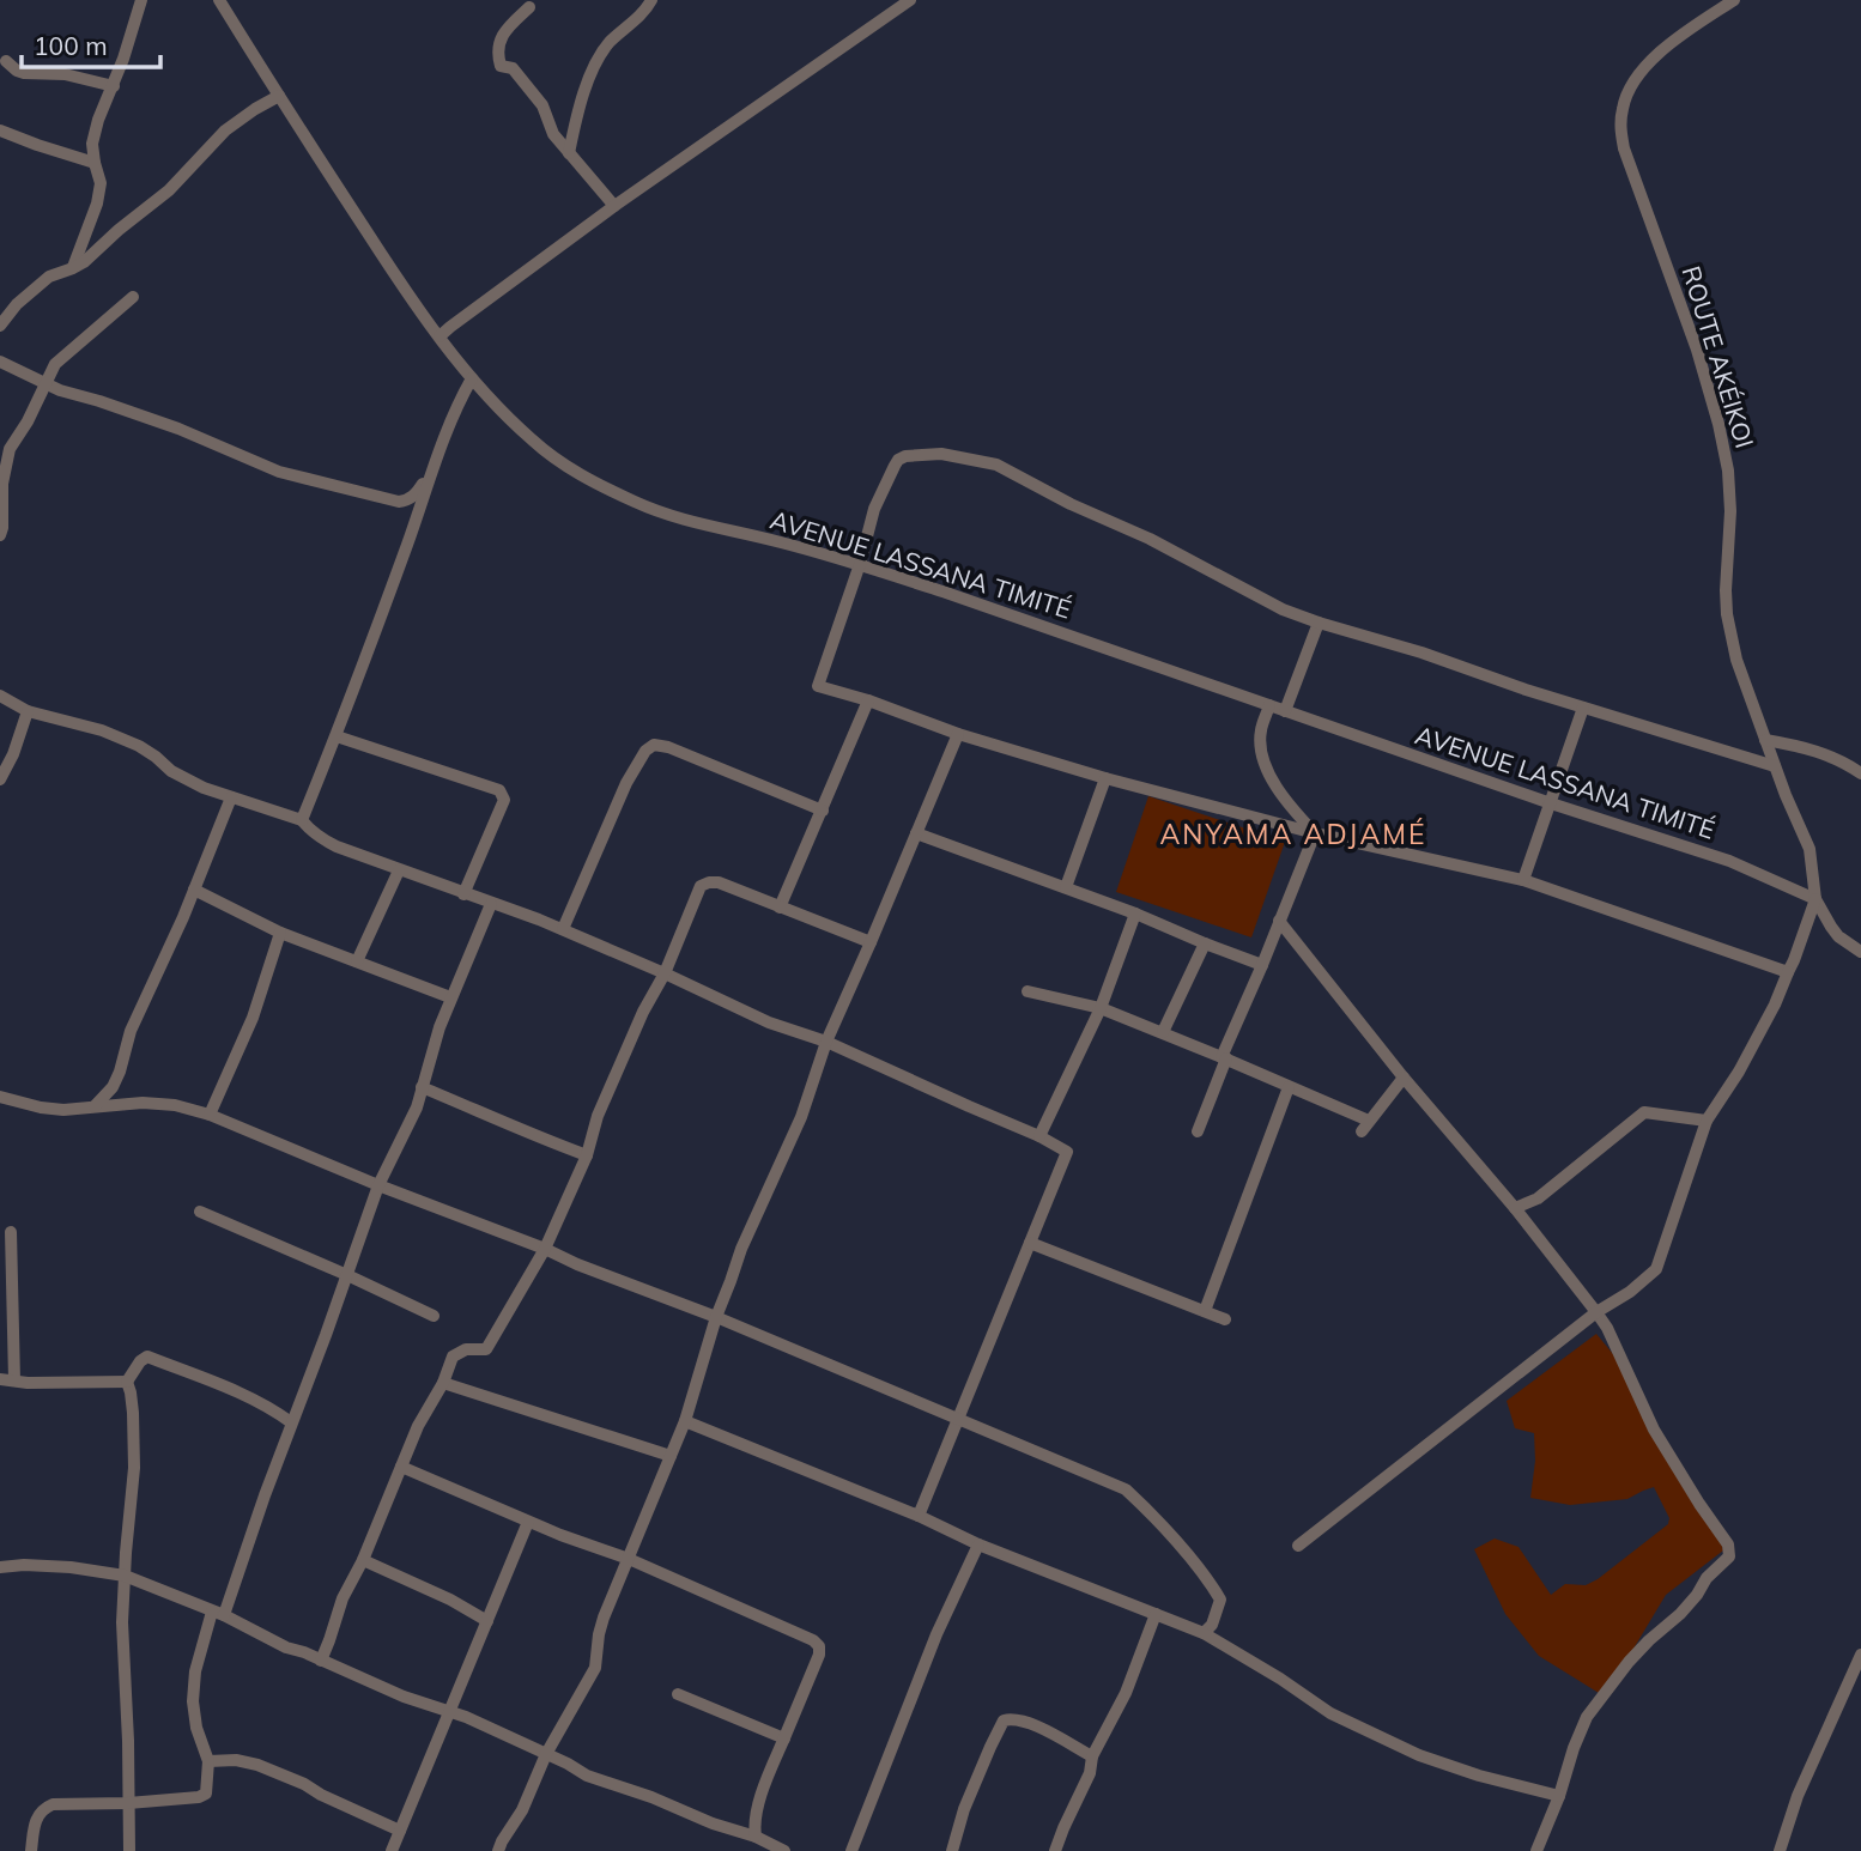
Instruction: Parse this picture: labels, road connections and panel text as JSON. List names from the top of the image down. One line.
{"streets":{"street":["ROUTE AKÉIKOI","AVENUE LASSANA TIMITÉ"]},"crossings":[["ROUTE AKÉIKOI","AVENUE LASSANA TIMITÉ"]],"districts":["ANYAMA ADJAMÉ"],"scale_bar":"100 m"}
